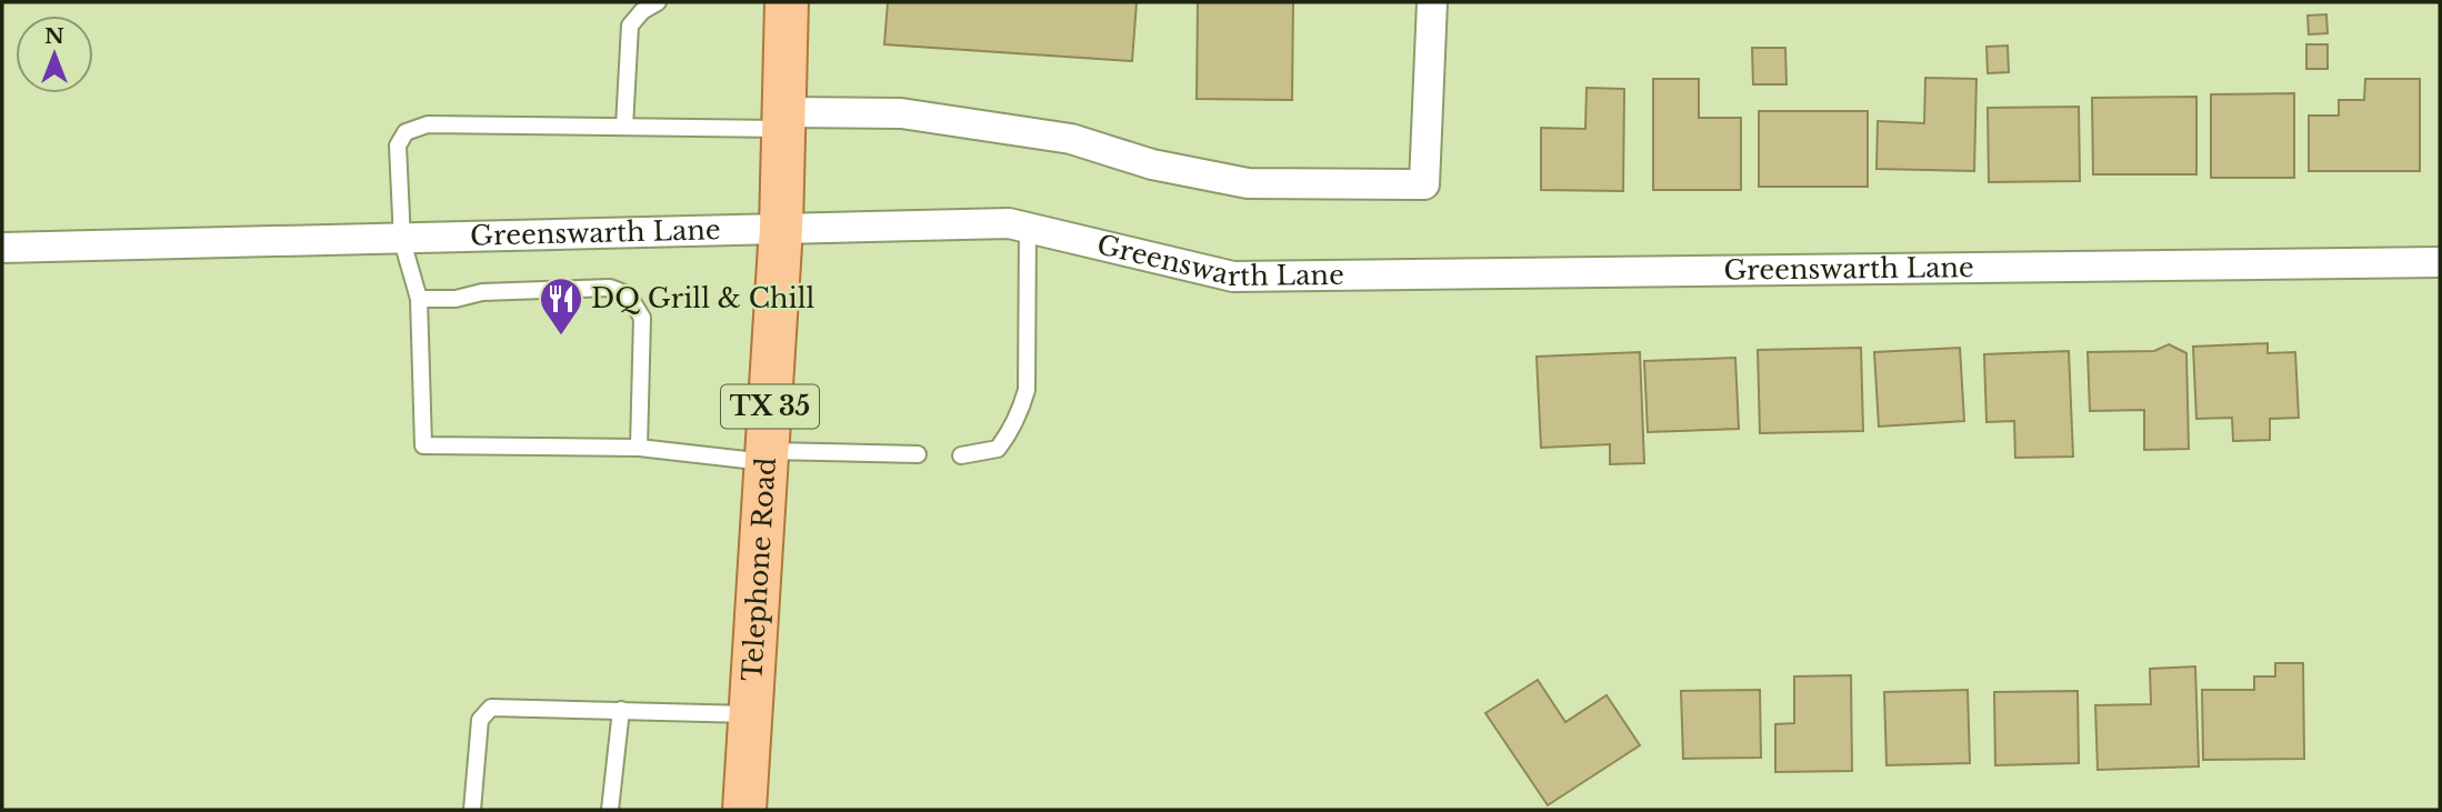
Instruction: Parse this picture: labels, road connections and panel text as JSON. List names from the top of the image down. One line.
{"streets":{"main road":["TX 35","Telephone Road"],"street":["Greenswarth Lane"]},"crossings":[["Greenswarth Lane","Telephone Road"]],"places":{"restaurant":["DQ Grill & Chill"]},"north":"top"}
